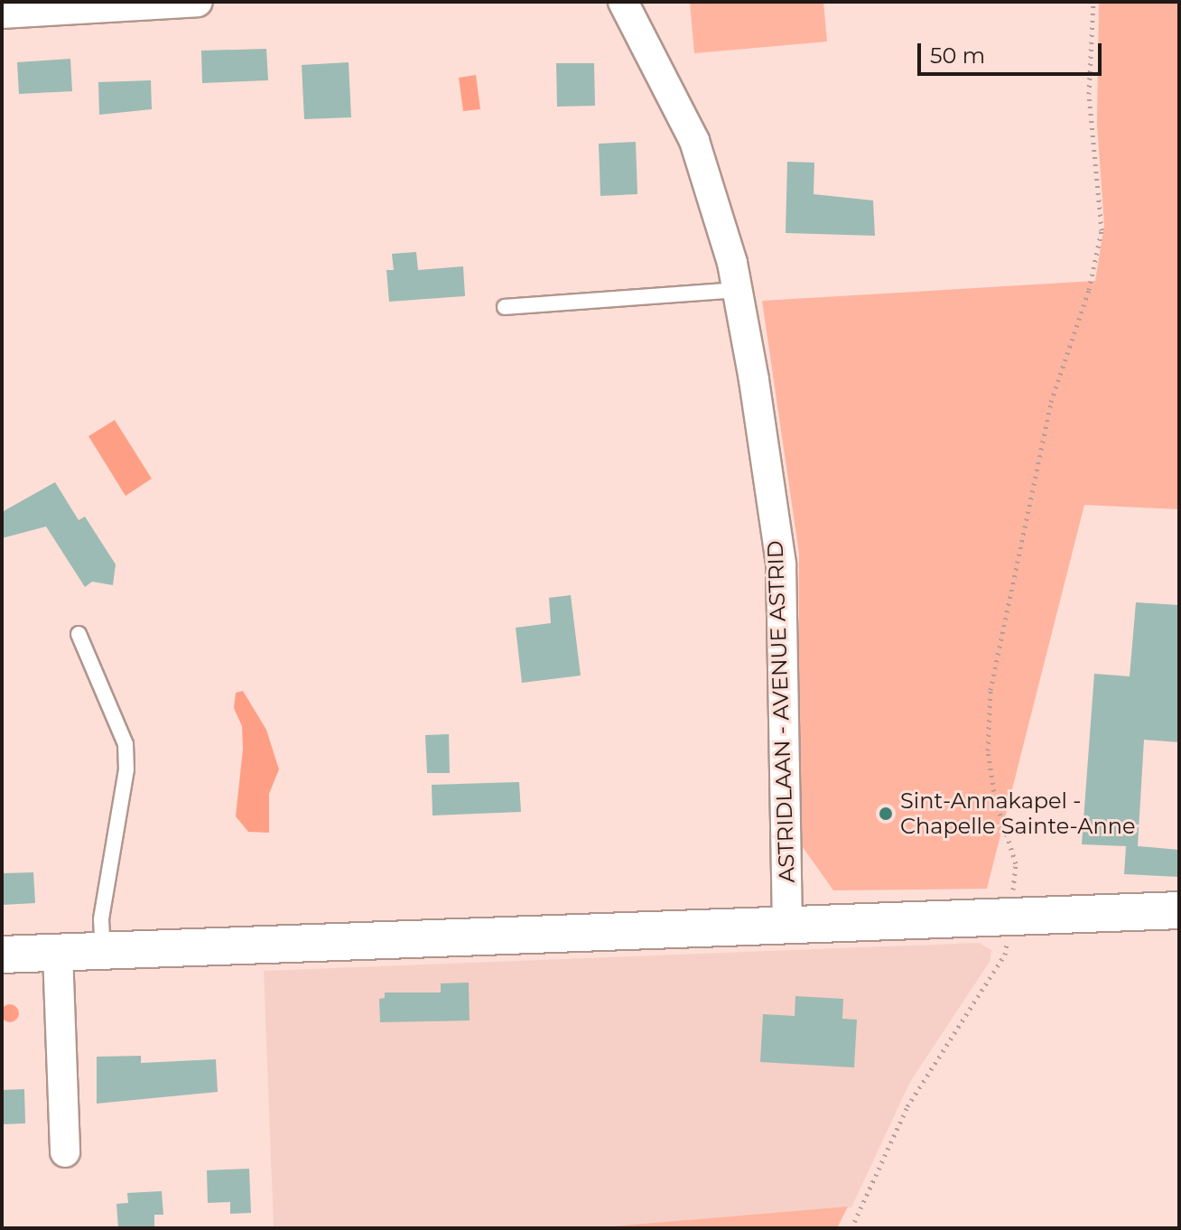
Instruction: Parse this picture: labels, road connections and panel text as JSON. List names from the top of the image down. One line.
{"streets":{"street":["ASTRIDLAAN - AVENUE ASTRID"]},"places":["Sint-Annakapel - Chapelle Sainte-Anne"],"scale_bar":"50 m"}
